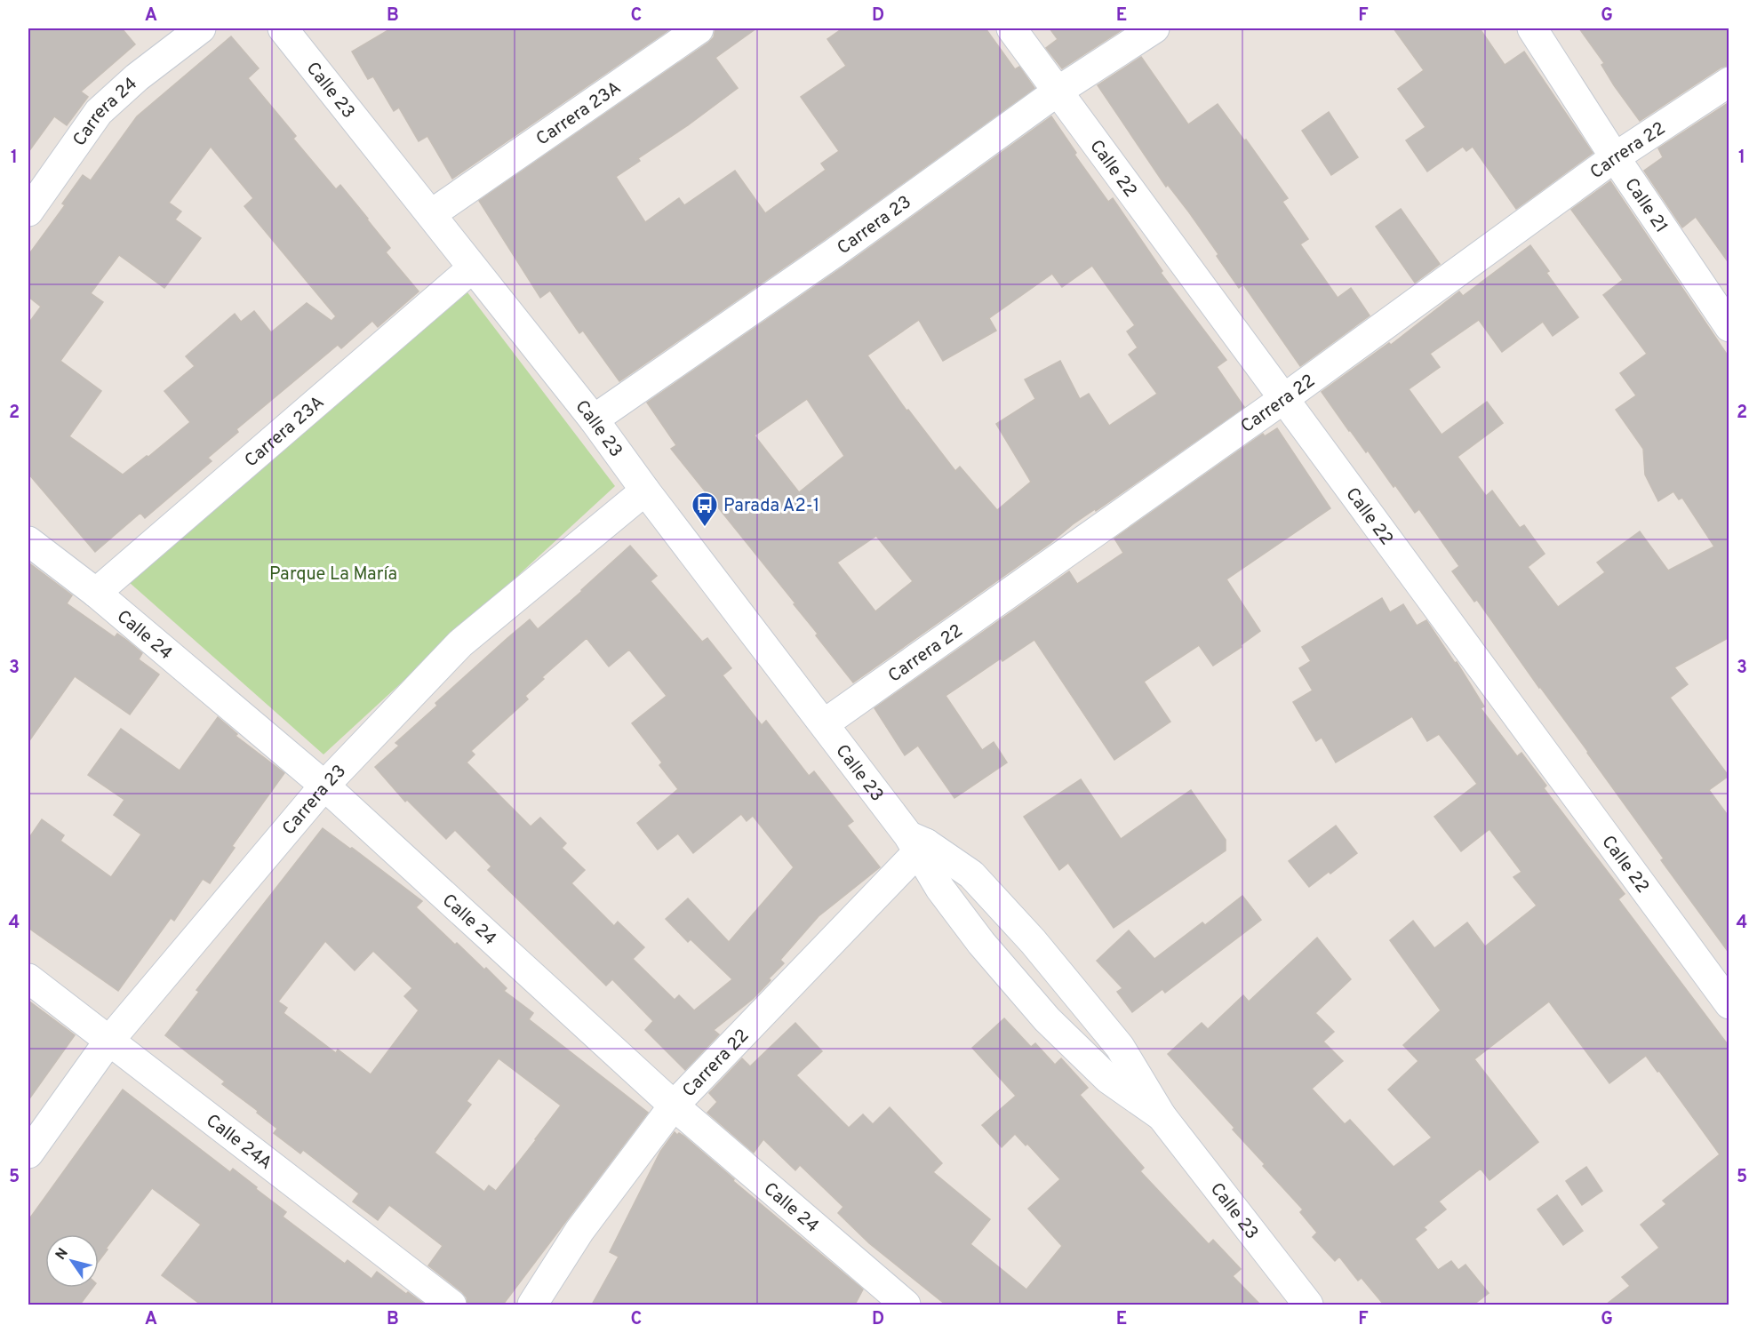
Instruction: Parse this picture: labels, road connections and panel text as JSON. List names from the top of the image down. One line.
{"streets":{"street":["Calle 23","Carrera 24","Carrera 23A","Carrera 22","Calle 22","Calle 21","Carrera 23","Calle 24","Calle 24A"]},"crossings":[["Calle 23","Carrera 23A"],["Calle 23","Carrera 22"],["Calle 23","Carrera 23"],["Carrera 23A","Calle 24"],["Carrera 22","Calle 22"],["Carrera 22","Calle 21"],["Carrera 22","Calle 24"],["Calle 22","Carrera 23"],["Carrera 23","Calle 24"],["Carrera 23","Calle 24A"]],"parks":["Parque La María"],"places":{"bus stop":["Parada A2-1"]},"north":"top left","grid":{"columns":["A","B","C","D","E","F","G"],"rows":["1","2","3","4","5"]}}
